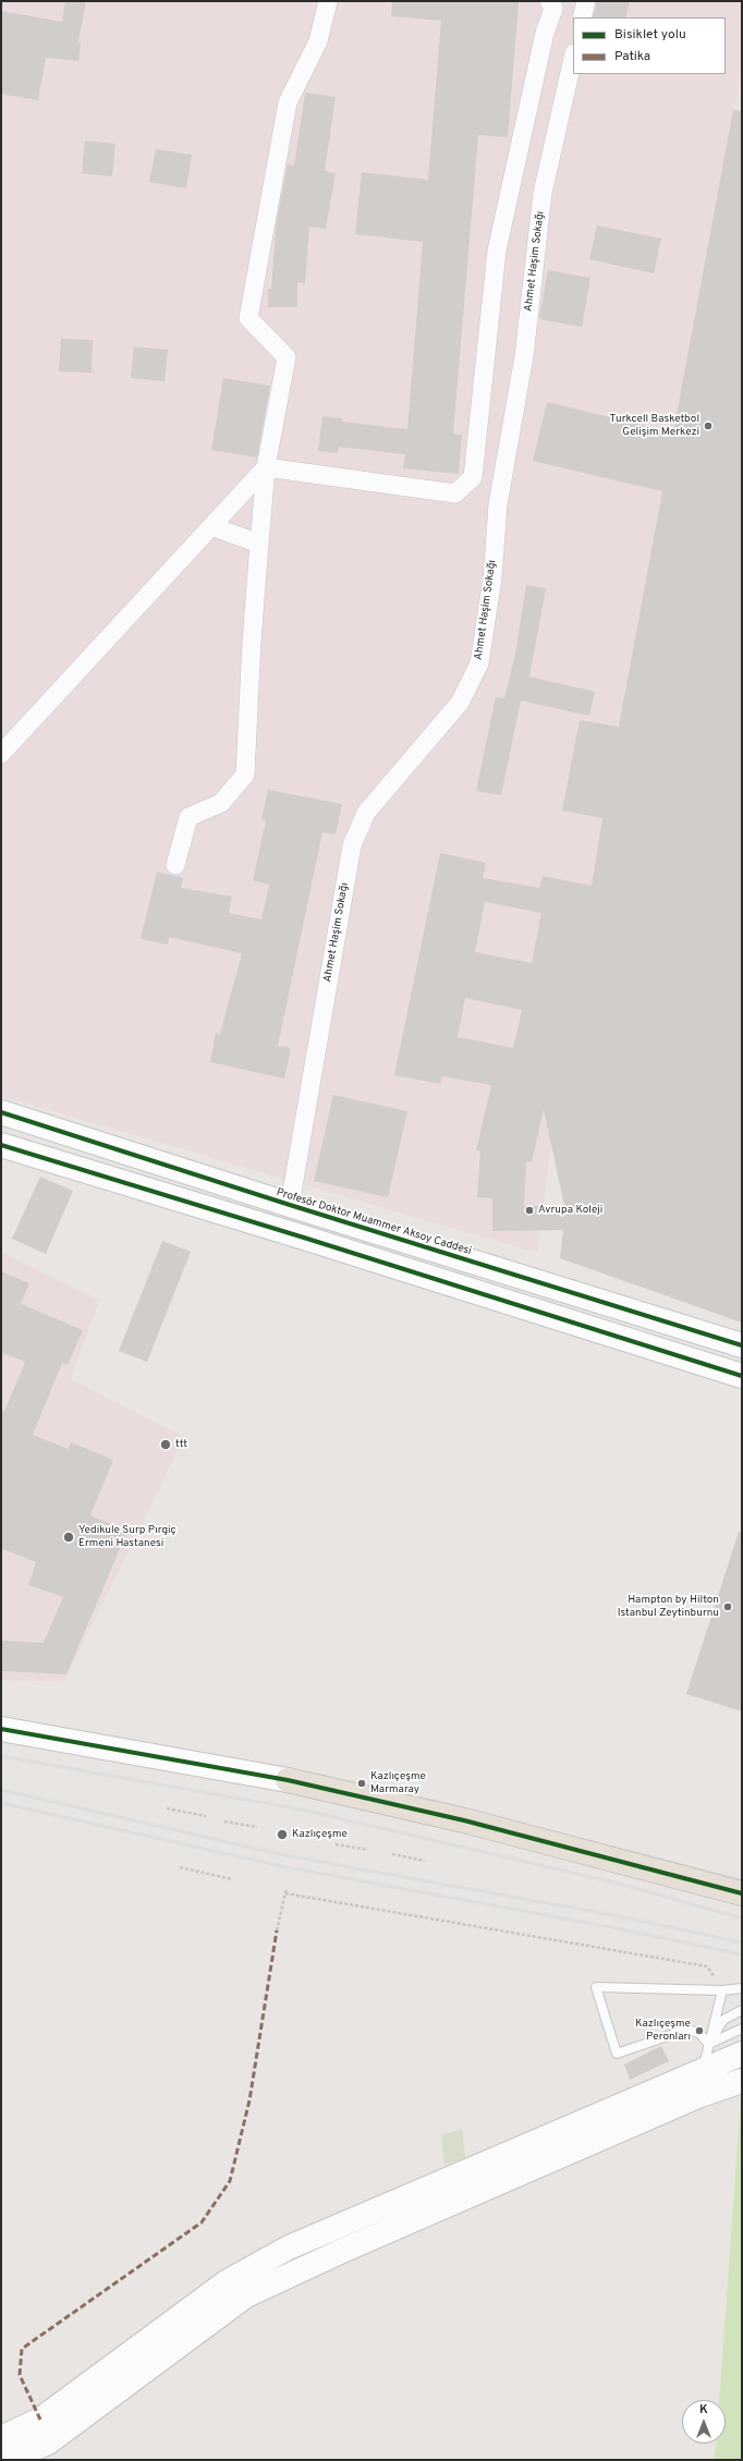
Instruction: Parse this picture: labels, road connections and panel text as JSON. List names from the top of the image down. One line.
{"streets":{"main road":["Profesör Doktor Muammer Aksoy Caddesi"],"street":["Ahmet Haşim Sokağı"]},"crossings":[["Ahmet Haşim Sokağı","Profesör Doktor Muammer Aksoy Caddesi"]],"places":["Turkcell Basketbol Gelişim Merkezi","Avrupa Koleji","ttt","Yedikule Surp Pırgiç Ermeni Hastanesi","Hampton by Hilton Istanbul Zeytinburnu","Kazlıçeşme Marmaray","Kazlıçeşme","Kazlıçeşme Peronları"],"legend":["Bisiklet yolu","Patika"],"north":"top"}
